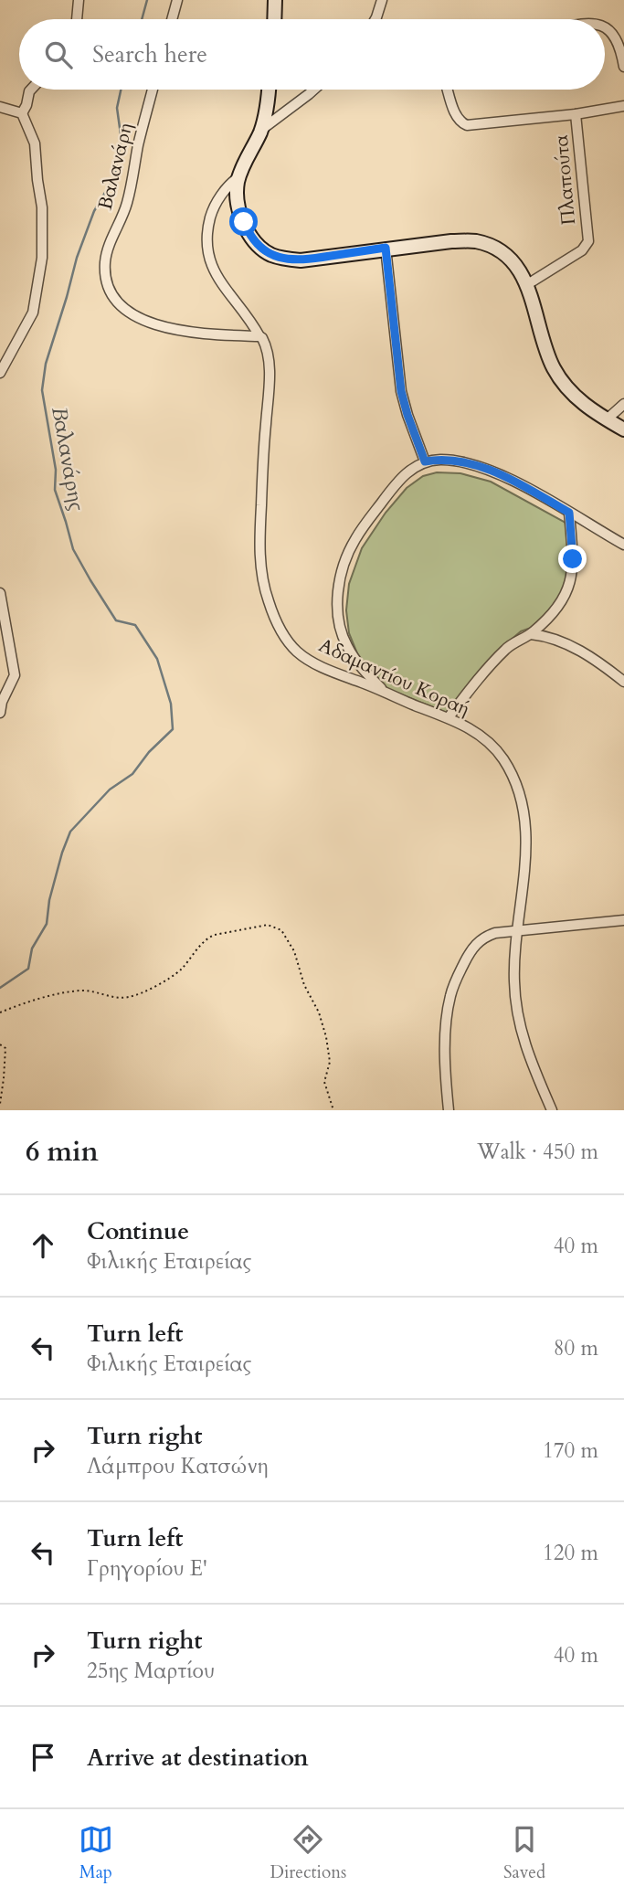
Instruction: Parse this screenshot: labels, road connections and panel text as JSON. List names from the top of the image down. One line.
{"streets":{"street":["Βαλανάρη","Πλαπούτα","Αδαμαντίου Κοραή"]},"crossings":[["Βαλανάρη","Αδαμαντίου Κοραή"]],"water":["Βαλανάρης"],"page":{"search":"Search here","heading":["6 min","Walk · 450 m"],"list":[["Continue","Φιλικής Εταιρείας","40 m"],["Turn left","Φιλικής Εταιρείας","80 m"],["Turn right","Λάμπρου Κατσώνη","170 m"],["Turn left","Γρηγορίου Ε'","120 m"],["Turn right","25ης Μαρτίου","40 m"],"Arrive at destination"],"nav":["Map","Directions","Saved"]}}
